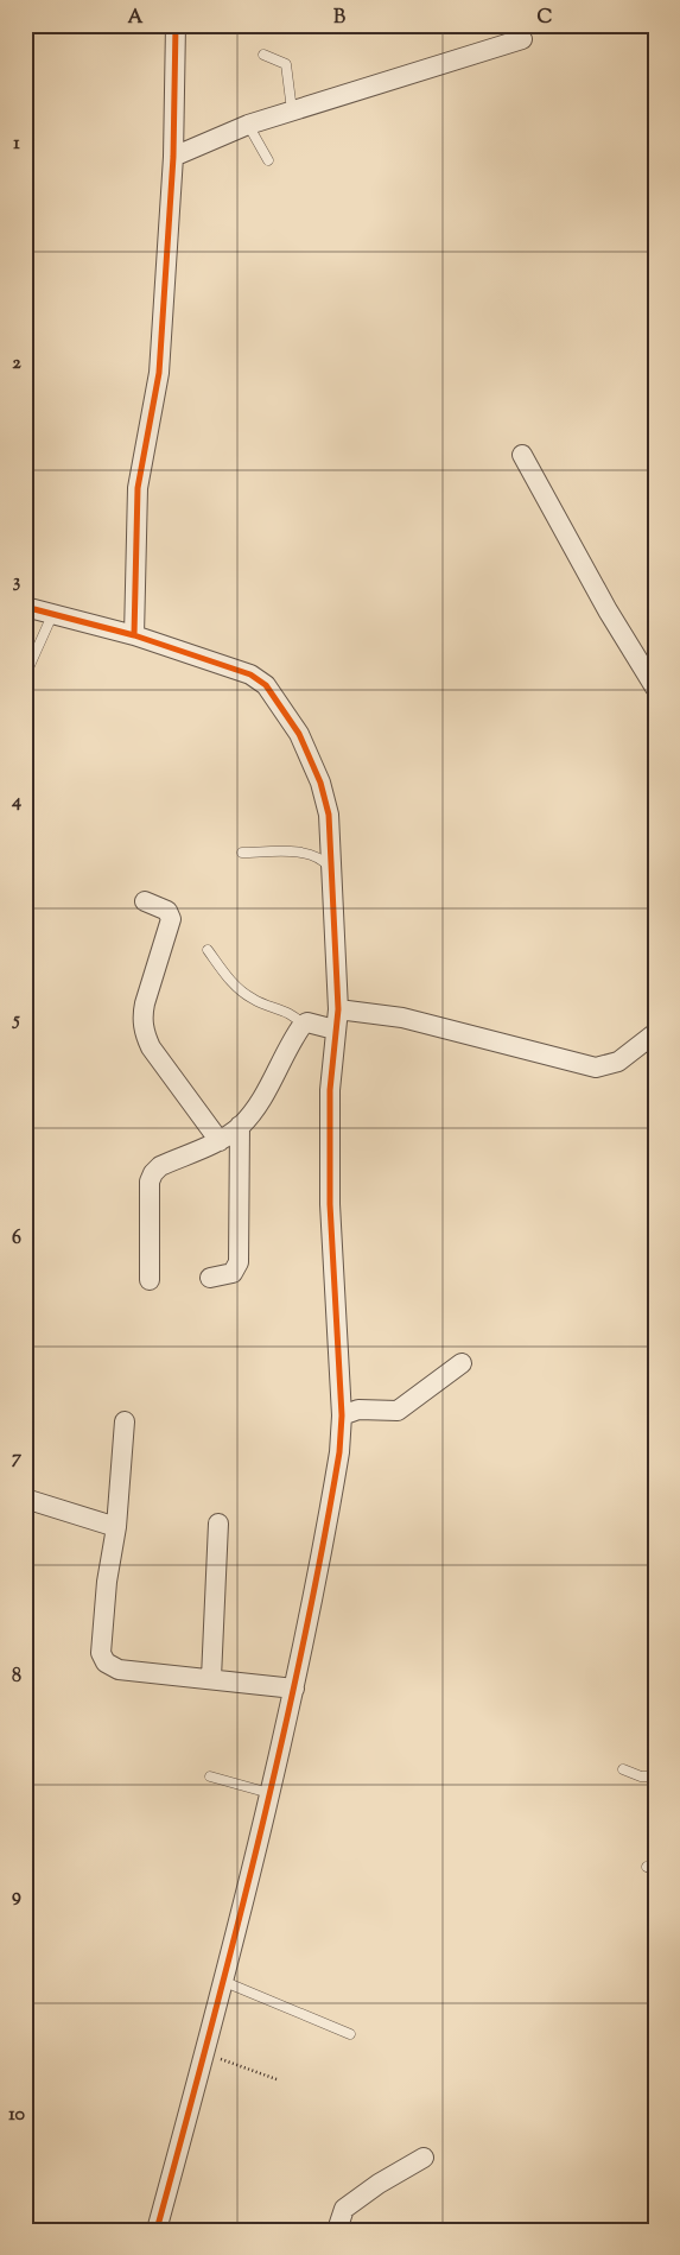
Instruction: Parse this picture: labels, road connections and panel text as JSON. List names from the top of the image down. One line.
{"grid":{"columns":["A","B","C"],"rows":["1","2","3","4","5","6","7","8","9","10"]}}
